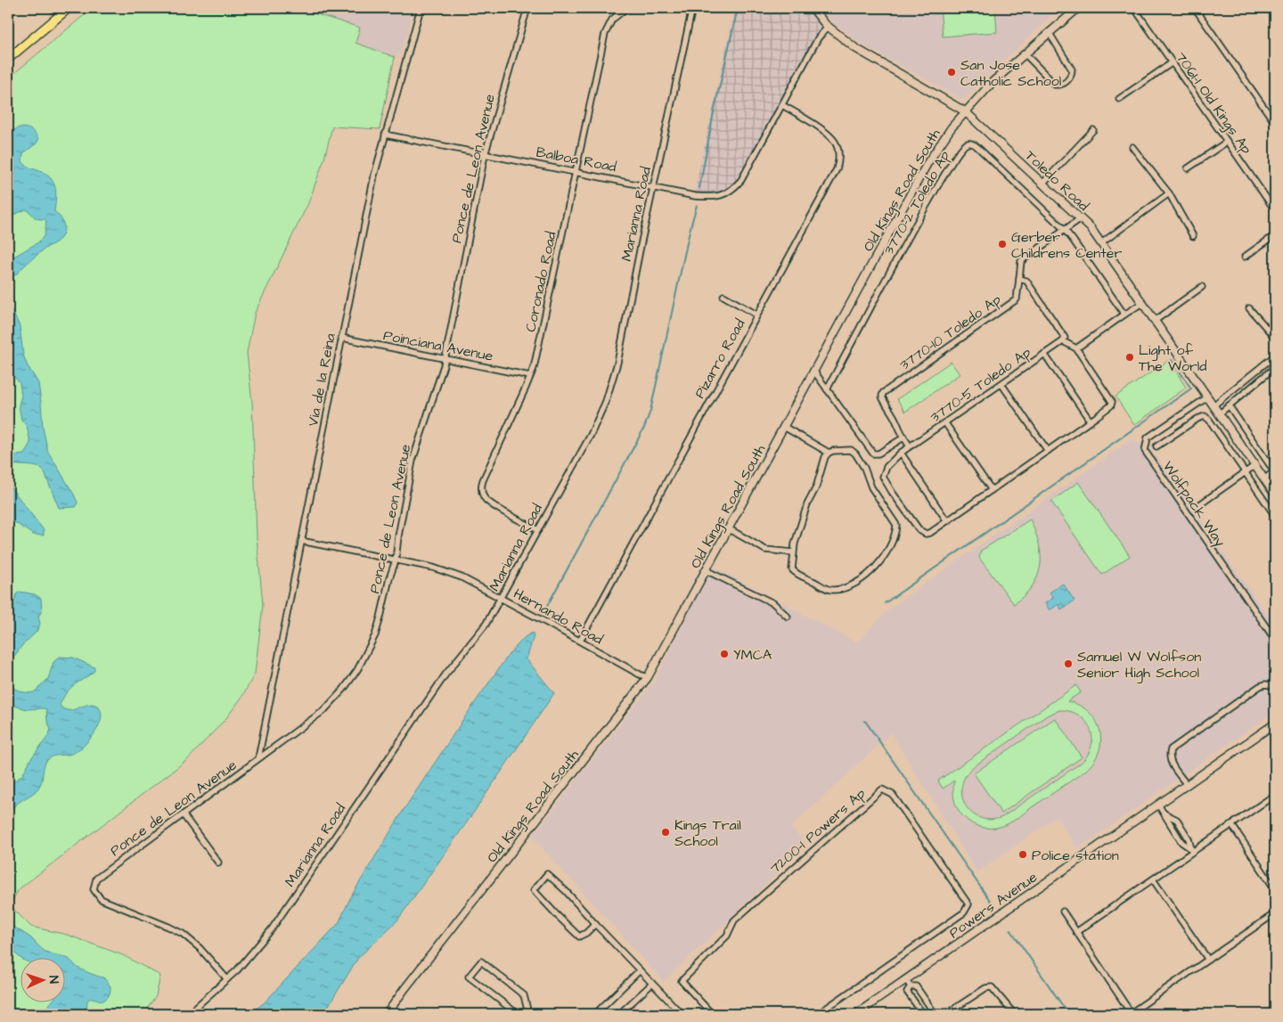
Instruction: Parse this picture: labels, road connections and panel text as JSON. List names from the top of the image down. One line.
{"streets":{"street":["7061-1 Old Kings Ap","Balboa Road","Ponce de Leon Avenue","Toledo Road","Old Kings Road South","3770-2 Toledo Ap","Marianna Road","Coronado Road","3770-10 Toledo Ap","Poinciana Avenue","Pizarro Road","Via de la Reina","3770-5 Toledo Ap","Wolfpack Way","Hernando Road","7200-1 Powers Ap","Powers Avenue"]},"crossings":[["Balboa Road","Ponce de Leon Avenue"],["Balboa Road","Toledo Road"],["Balboa Road","Marianna Road"],["Balboa Road","Coronado Road"],["Balboa Road","Pizarro Road"],["Balboa Road","Via de la Reina"],["Ponce de Leon Avenue","Marianna Road"],["Ponce de Leon Avenue","Poinciana Avenue"],["Ponce de Leon Avenue","Via de la Reina"],["Ponce de Leon Avenue","Hernando Road"],["Toledo Road","Old Kings Road South"],["Toledo Road","Wolfpack Way"],["Old Kings Road South","Hernando Road"],["Marianna Road","Coronado Road"],["Marianna Road","Hernando Road"],["Coronado Road","Poinciana Avenue"],["3770-10 Toledo Ap","3770-5 Toledo Ap"],["Poinciana Avenue","Via de la Reina"],["Pizarro Road","Hernando Road"],["Via de la Reina","Hernando Road"]],"places":["San Jose Catholic School","Gerber Childrens Center","Light of The World","YMCA","Samuel W Wolfson Senior High School","Kings Trail School","Police station"],"north":"right"}
